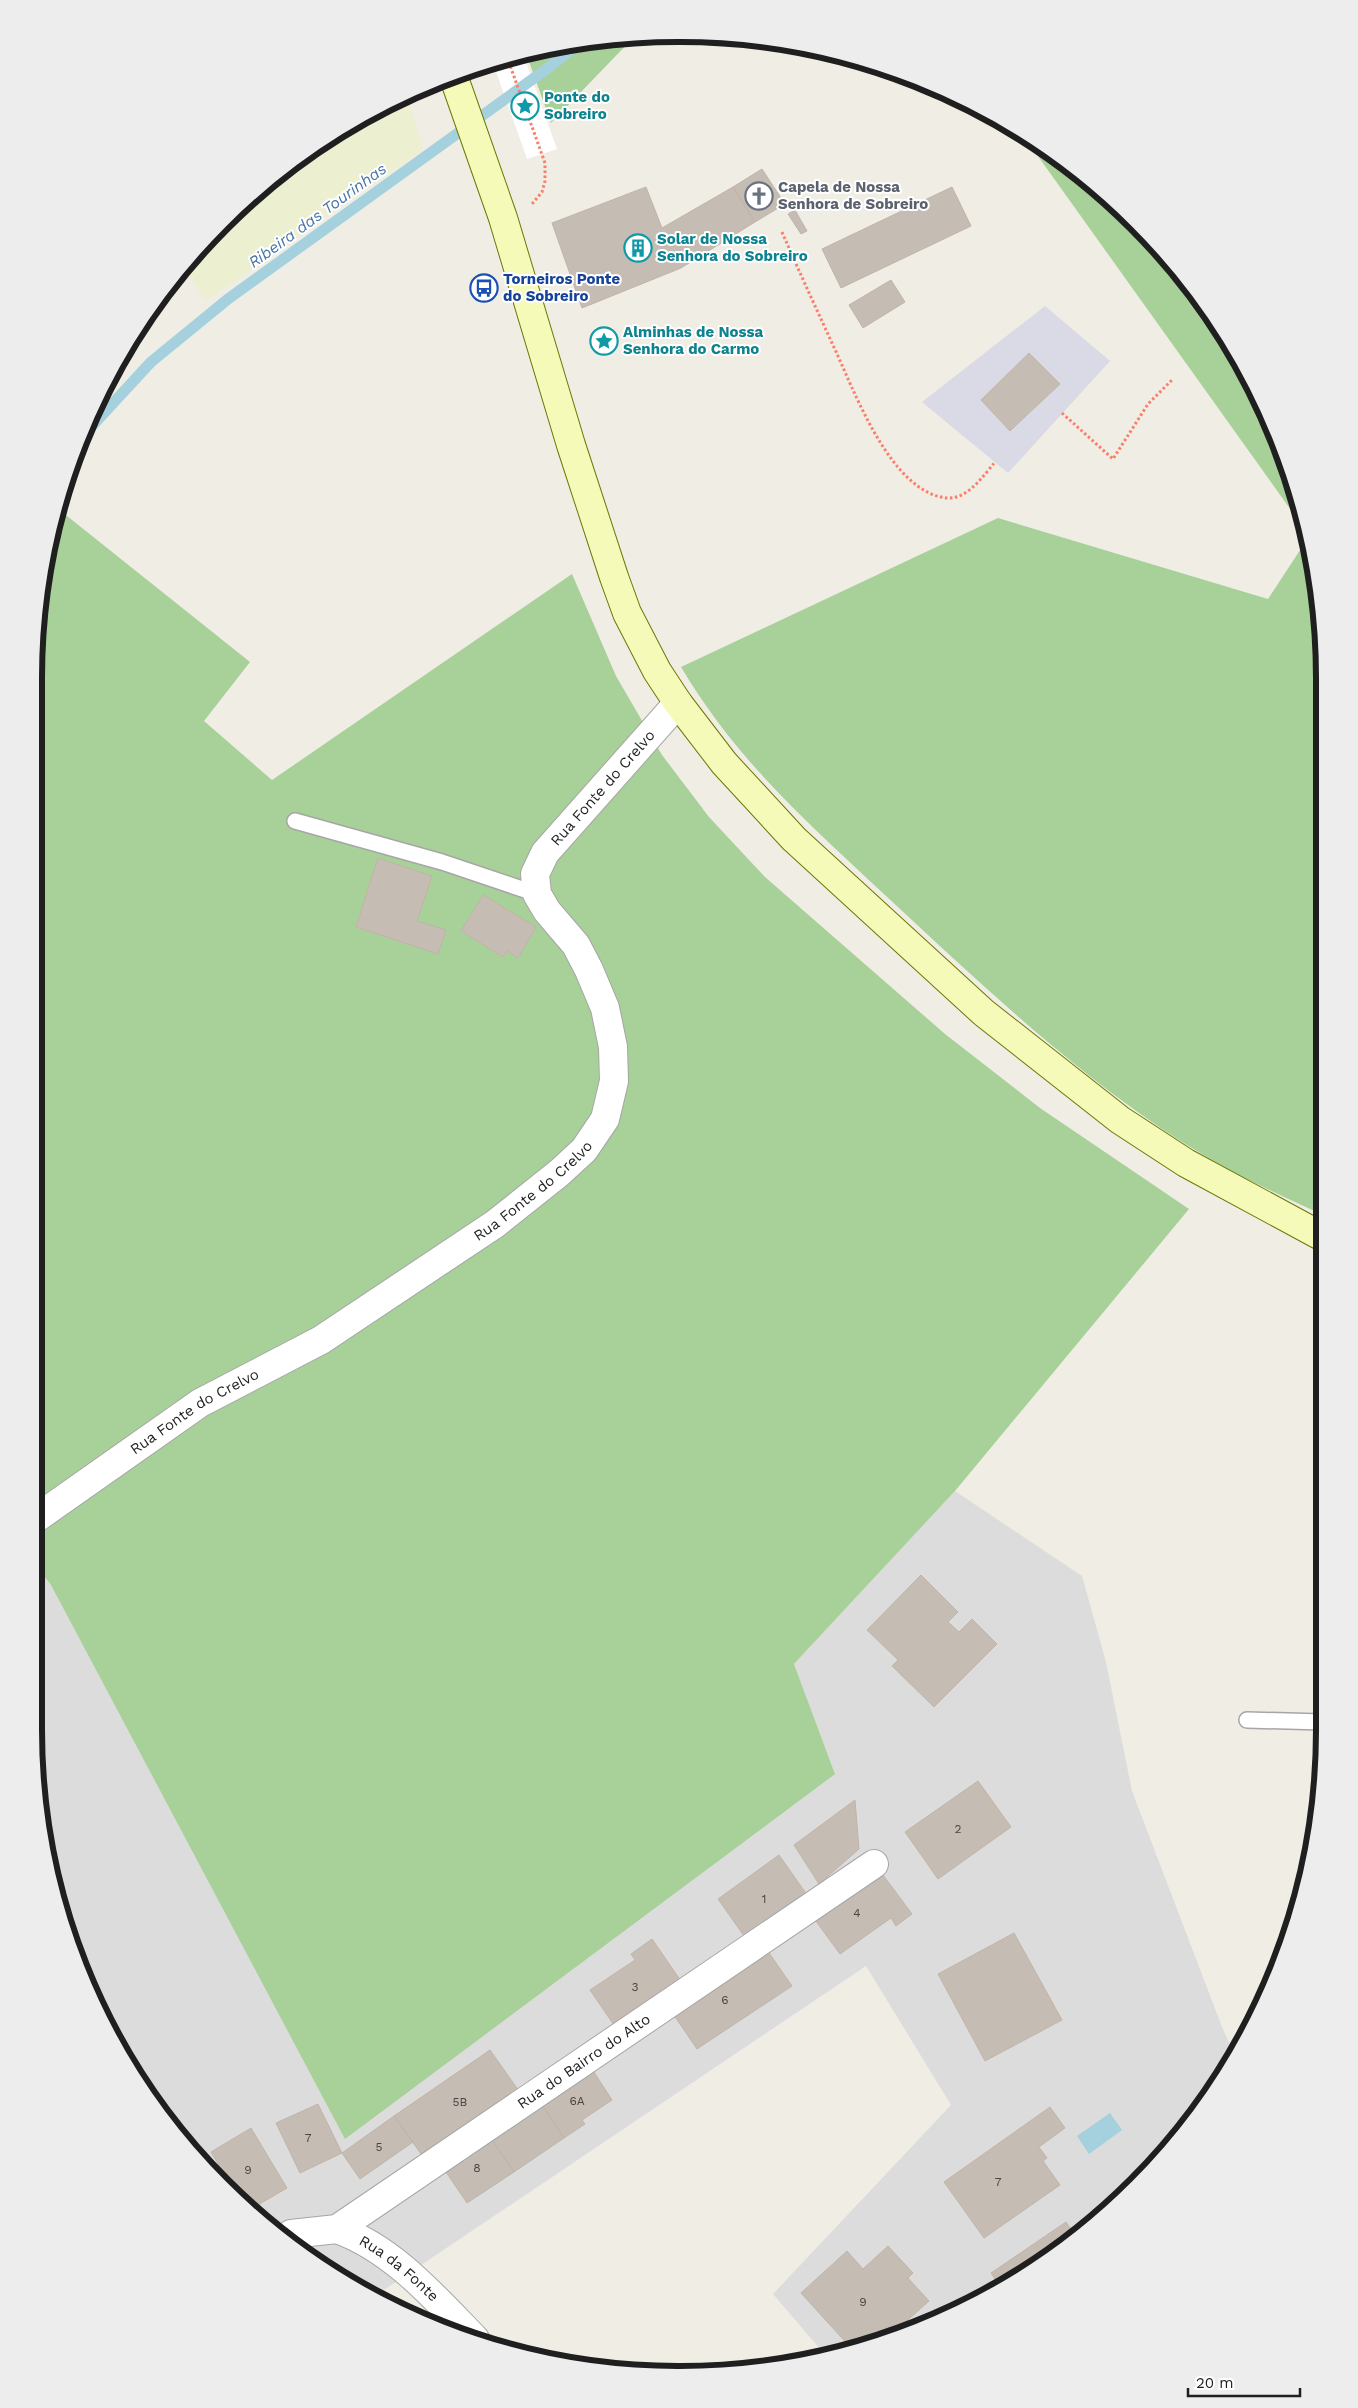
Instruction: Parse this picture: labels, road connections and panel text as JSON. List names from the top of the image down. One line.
{"streets":{"street":["Rua Fonte do Crelvo","Rua do Bairro do Alto","Rua da Fonte"]},"crossings":[["Rua do Bairro do Alto","Rua da Fonte"]],"water":["Ribeira das Tourinhas"],"places":{"place":["Ponte do Sobreiro","Alminhas de Nossa Senhora do Carmo"],"church":["Capela de Nossa Senhora de Sobreiro"],"building":["Solar de Nossa Senhora do Sobreiro"],"bus stop":["Torneiros Ponte do Sobreiro"]},"house_numbers":["2","1","4","3","6","6A","5B","7","5","8","9","7","9"],"scale_bar":"20 m"}
